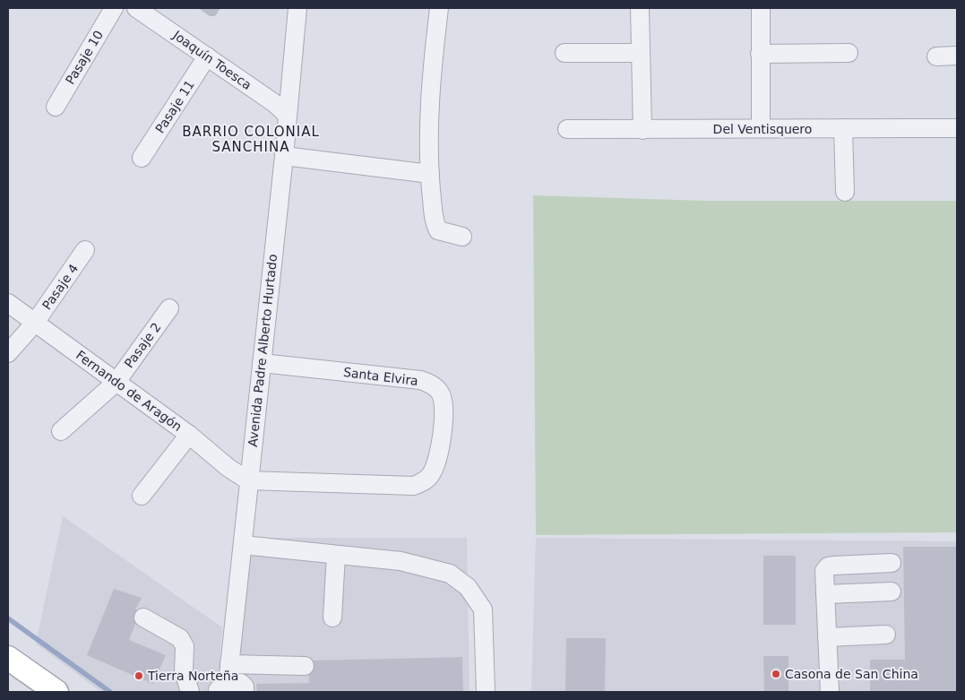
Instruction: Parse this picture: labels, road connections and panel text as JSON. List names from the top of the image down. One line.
{"streets":{"street":["Pasaje 10","Joaquín Toesca","Pasaje 11","Del Ventisquero","Pasaje 4","Pasaje 2","Avenida Padre Alberto Hurtado","Santa Elvira","Fernando de Aragón"]},"crossings":[["Joaquín Toesca","Pasaje 11"],["Joaquín Toesca","Avenida Padre Alberto Hurtado"],["Pasaje 4","Fernando de Aragón"],["Pasaje 2","Fernando de Aragón"],["Avenida Padre Alberto Hurtado","Santa Elvira"],["Avenida Padre Alberto Hurtado","Fernando de Aragón"],["Santa Elvira","Fernando de Aragón"]],"districts":["BARRIO COLONIAL SANCHINA"],"places":["Casona de San China","Tierra Norteña"]}
